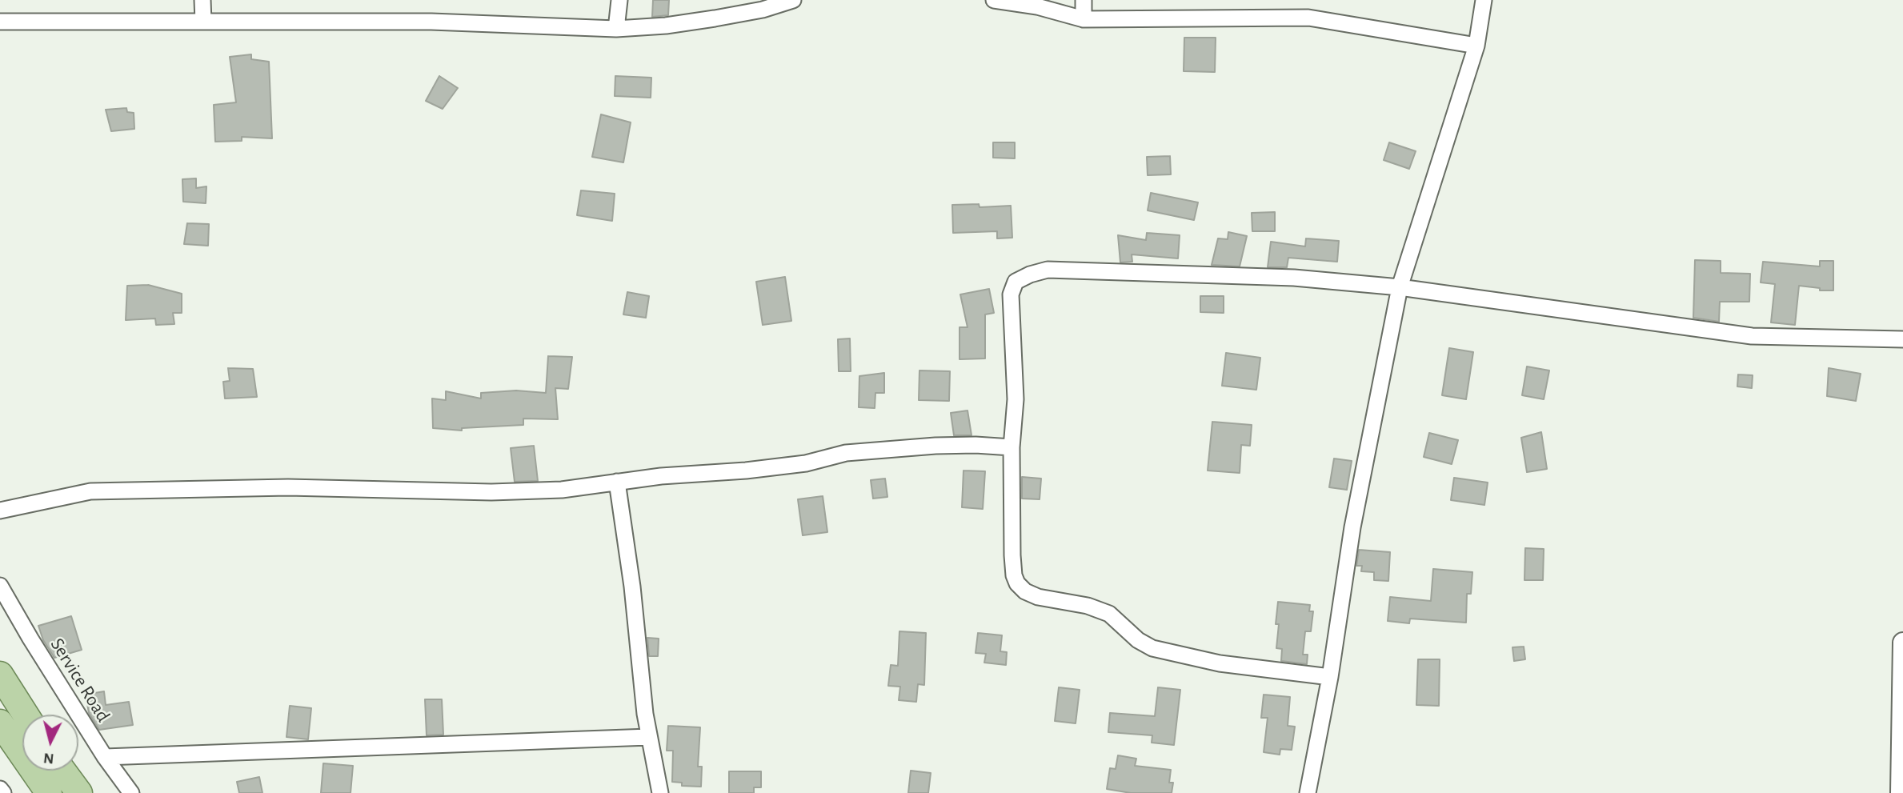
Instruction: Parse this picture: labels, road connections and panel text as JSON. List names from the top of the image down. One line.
{"streets":{"street":["Service Road"]},"north":"bottom"}
